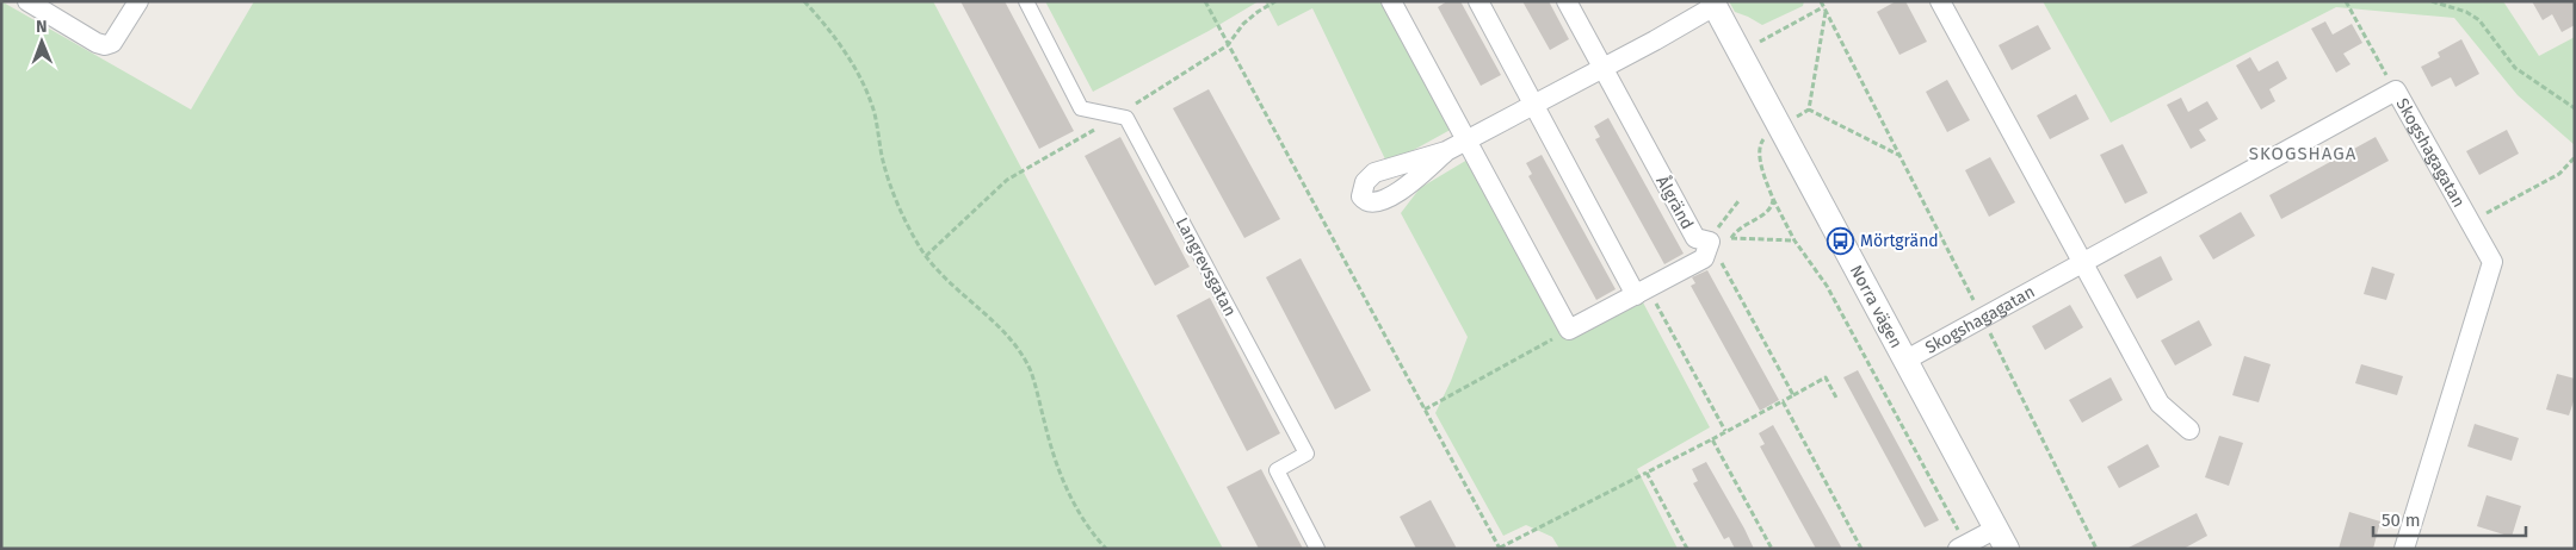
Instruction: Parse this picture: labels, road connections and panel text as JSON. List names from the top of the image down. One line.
{"streets":{"street":["Skogshagagatan","Ålgränd","Langrevsgatan","Norra vägen"]},"crossings":[["Skogshagagatan","Norra vägen"]],"districts":["SKOGSHAGA"],"places":{"bus stop":["Mörtgränd"]},"scale_bar":"50 m","north":"top"}
